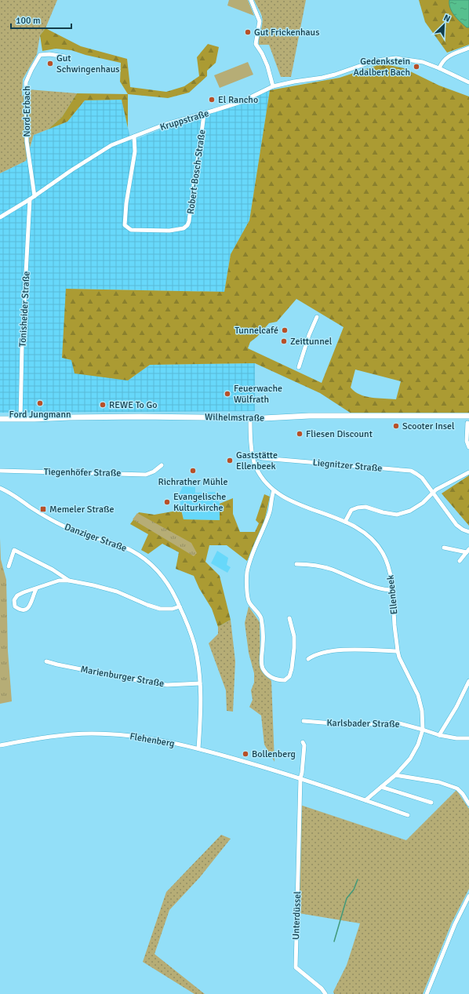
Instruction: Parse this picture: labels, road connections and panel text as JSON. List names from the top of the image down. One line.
{"streets":{"main road":["Wilhelmstraße"],"street":["Nord-Erbach","Kruppstraße","Robert-Bosch-Straße","Tönisheider Straße","Liegnitzer Straße","Tiegenhöfer Straße","Danziger Straße","Ellenbeek","Marienburger Straße","Karlsbader Straße","Flehenberg","Unterdüssel"]},"crossings":[["Nord-Erbach","Kruppstraße"],["Kruppstraße","Robert-Bosch-Straße"],["Kruppstraße","Tönisheider Straße"],["Tönisheider Straße","Wilhelmstraße"],["Wilhelmstraße","Ellenbeek"],["Liegnitzer Straße","Ellenbeek"],["Danziger Straße","Marienburger Straße"],["Danziger Straße","Flehenberg"],["Ellenbeek","Karlsbader Straße"],["Ellenbeek","Flehenberg"],["Flehenberg","Unterdüssel"]],"places":{"other":["Gut Frickenhaus","Gut Schwingenhaus","Gedenkstein Adalbert Bach","El Rancho","Tunnelcafé","Zeittunnel","Feuerwache Wülfrath","Ford Jungmann","REWE To Go","Scooter Insel","Fliesen Discount","Gaststätte Ellenbeek","Richrather Mühle","Evangelische Kulturkirche","Bollenberg"],"transit":["Memeler Straße"]},"scale_bar":"100 m","north":"top right"}
